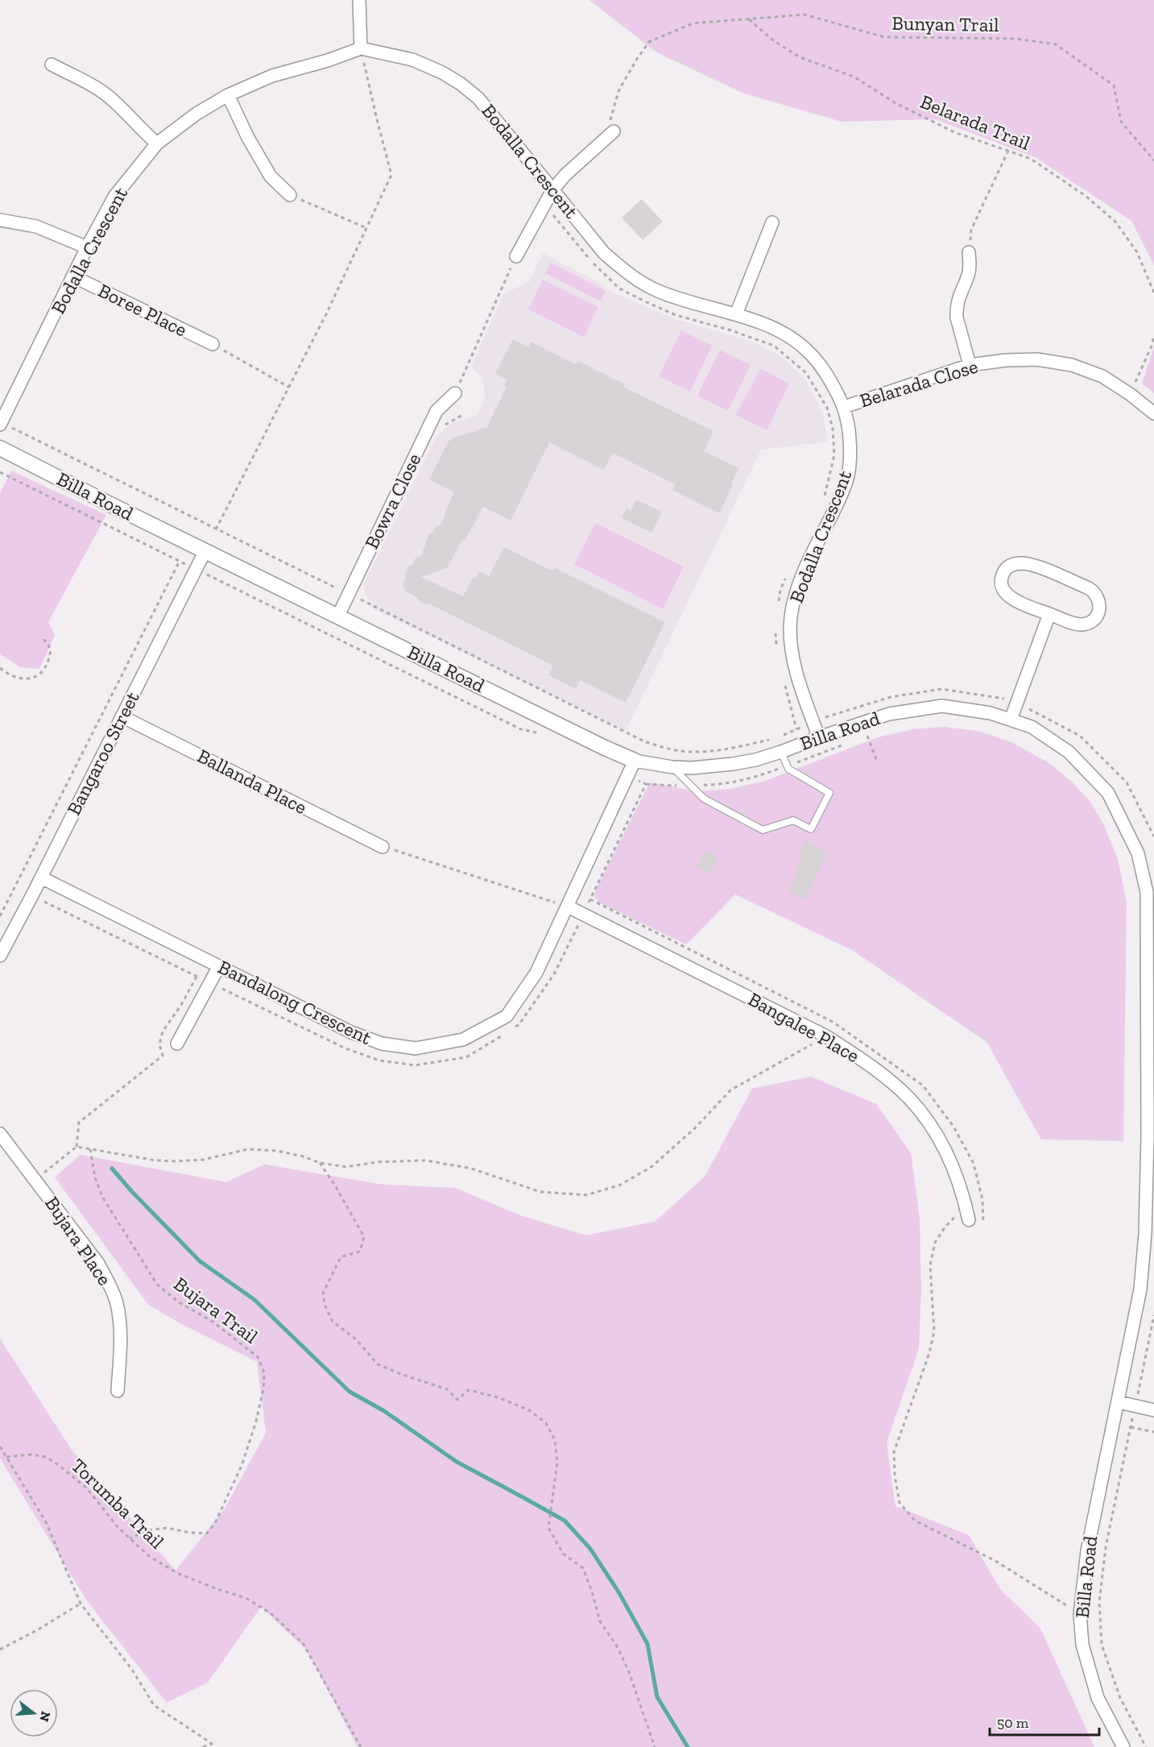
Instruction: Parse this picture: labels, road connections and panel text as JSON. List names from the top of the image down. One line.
{"streets":{"street":["Bodalla Crescent","Boree Place","Belarada Close","Billa Road","Bowra Close","Bangaroo Street","Ballanda Place","Bandalong Crescent","Bangalee Place","Bujara Place"],"path":["Bunyan Trail","Belarada Trail","Bujara Trail","Torumba Trail"]},"crossings":[["Bunyan Trail","Belarada Trail"],["Bodalla Crescent","Boree Place"],["Bodalla Crescent","Belarada Close"],["Bodalla Crescent","Billa Road"],["Billa Road","Bowra Close"],["Billa Road","Bangaroo Street"],["Billa Road","Bandalong Crescent"],["Bangaroo Street","Ballanda Place"],["Bangaroo Street","Bandalong Crescent"],["Bandalong Crescent","Bangalee Place"],["Bujara Trail","Torumba Trail"]],"scale_bar":"50 m","north":"right"}
